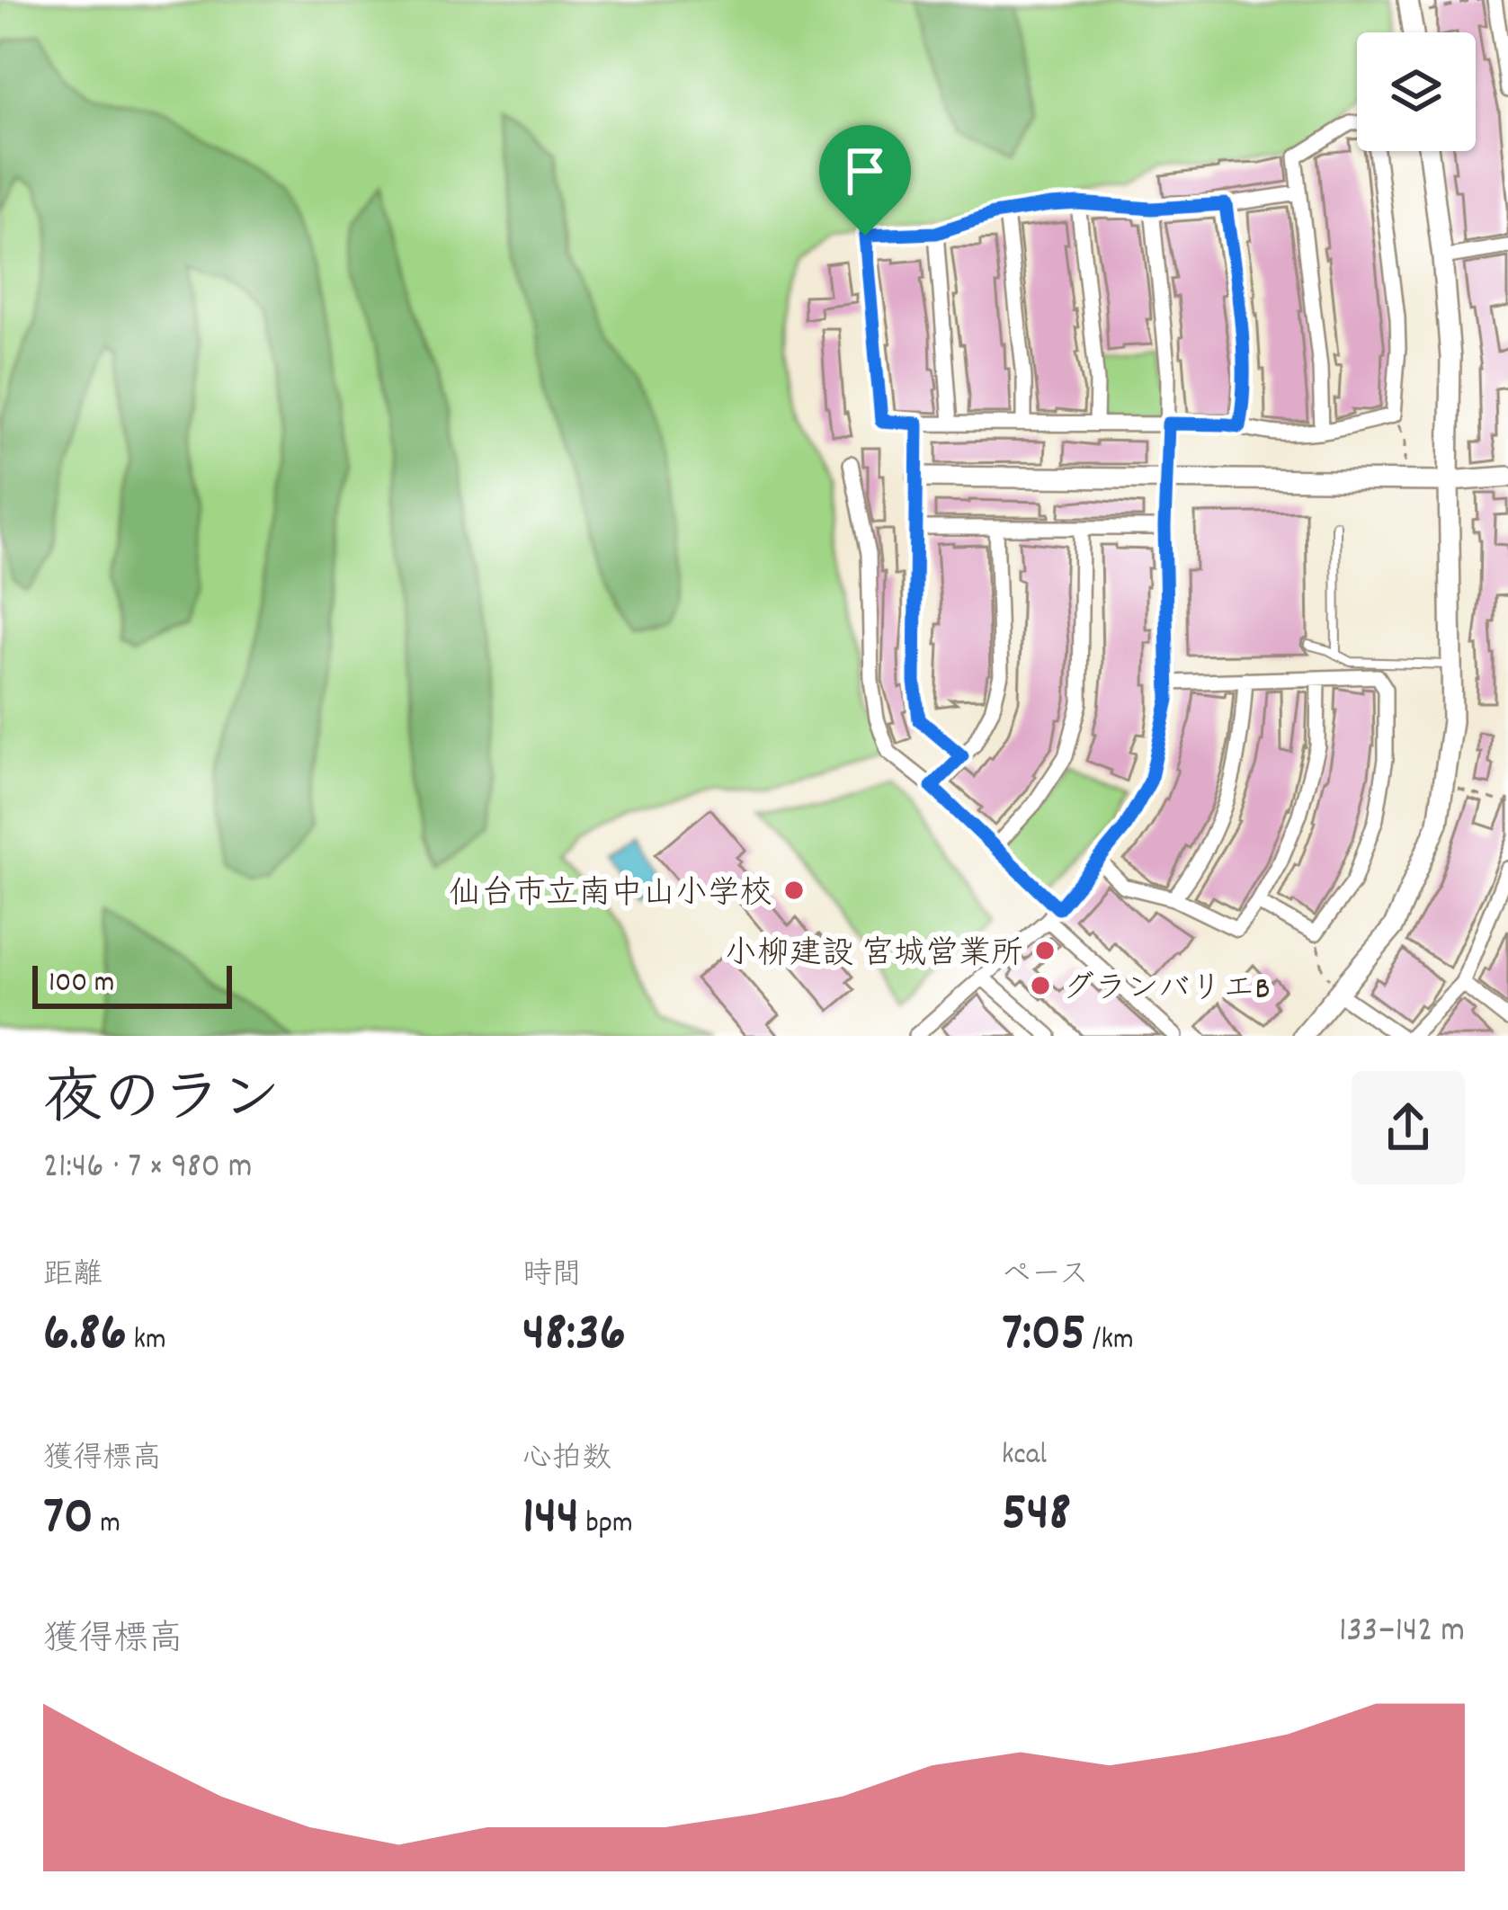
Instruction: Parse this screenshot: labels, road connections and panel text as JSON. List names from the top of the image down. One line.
{"places":["仙台市立南中山小学校","小柳建設 宮城営業所","グランバリエB"],"scale_bar":"100 m","page":{"scale":"100 m","heading":["夜のラン","21:46 · 7 × 980 m"],"stats":[["距離","6.86 km"],["時間","48:36"],["ペース","7:05 /km"],["獲得標高","70 m"],["心拍数","144 bpm"],["kcal","548"]],"chart":["獲得標高","133–142 m"]}}
